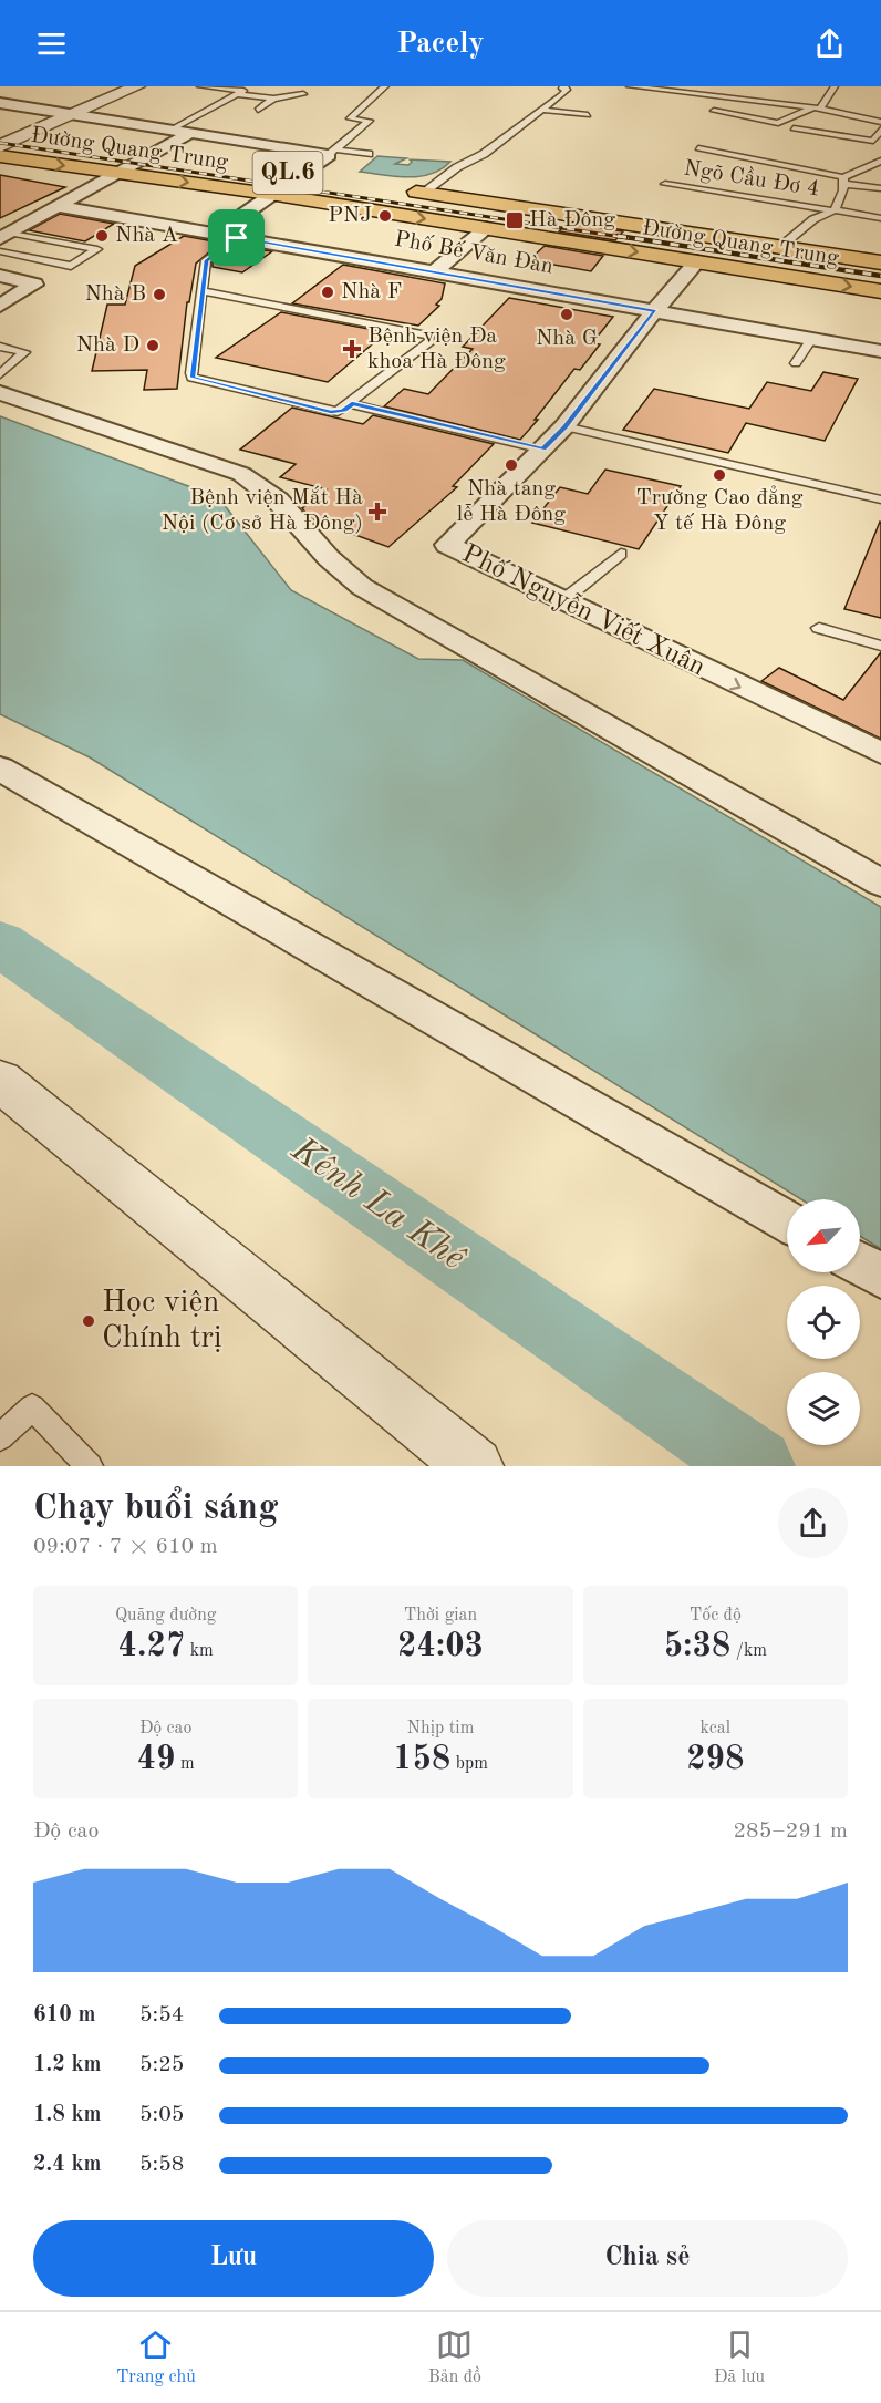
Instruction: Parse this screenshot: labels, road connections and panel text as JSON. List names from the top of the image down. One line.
{"streets":{"highway":["Đường Quang Trung","QL.6"],"street":["Phố Bế Văn Đàn","Phố Nguyễn Viết Xuân"],"lane":["Ngõ Cầu Đơ 4"]},"crossings":[["Đường Quang Trung","Ngõ Cầu Đơ 4"],["Đường Quang Trung","Phố Nguyễn Viết Xuân"],["Phố Bế Văn Đàn","Phố Nguyễn Viết Xuân"]],"water":["Kênh La Khê"],"places":{"other":["PNJ","Nhà A","Nhà F","Nhà B","Nhà G","Nhà D","Nhà tang lễ Hà Đông","Trường Cao đẳng Y tế Hà Đông","Học viện Chính trị"],"transit":["Hà Đông"],"health":["Bệnh viện Đa khoa Hà Đông","Bệnh viện Mắt Hà Nội (Cơ sở Hà Đông)"]},"north":"bottom left","page":{"header":"Pacely","heading":["Chạy buổi sáng","09:07 · 7 × 610 m"],"stats":[["Quãng đường","4.27 km"],["Thời gian","24:03"],["Tốc độ","5:38 /km"],["Độ cao","49 m"],["Nhịp tim","158 bpm"],["kcal","298"]],"chart":["Độ cao","285–291 m"],"list":[{"name":"610 m","note":"5:54"},{"name":"1.2 km","note":"5:25"},{"name":"1.8 km","note":"5:05"},{"name":"2.4 km","note":"5:58"}],"buttons":["Lưu","Chia sẻ"],"tabs":["Trang chủ","Bản đồ","Đã lưu"]}}
